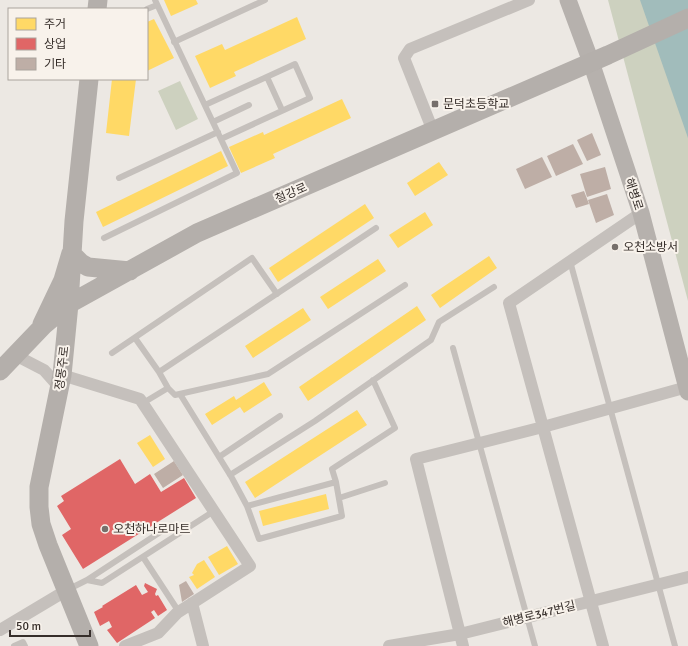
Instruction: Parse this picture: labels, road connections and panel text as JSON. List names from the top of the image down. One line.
{"streets":{"main road":["철강로","해병로","정몽주로"],"street":["해병로347번길"]},"crossings":[["철강로","해병로"],["철강로","정몽주로"]],"places":{"transit":["문덕초등학교"],"other":["오천소방서","오천하나로마트"]},"legend":["주거","상업","기타"],"scale_bar":"50 m"}
